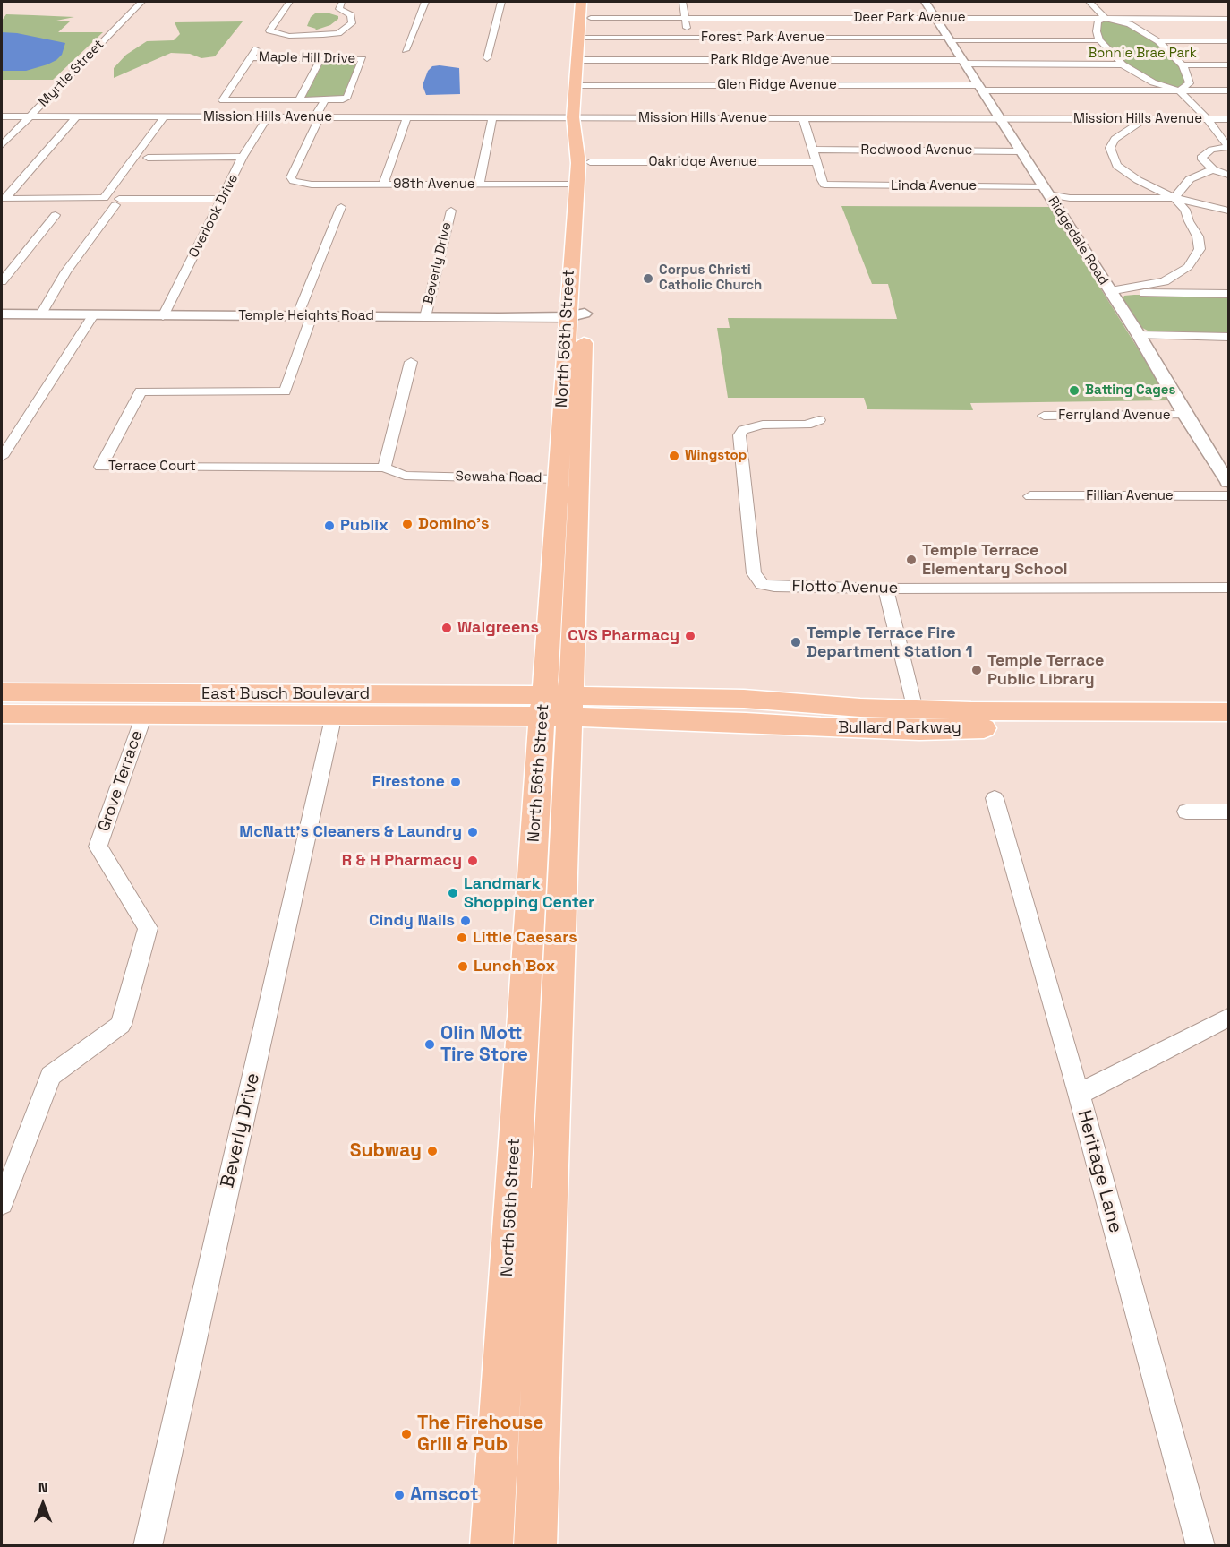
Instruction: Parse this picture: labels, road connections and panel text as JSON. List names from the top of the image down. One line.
{"streets":{"main road":["North 56th Street","East Busch Boulevard","Bullard Parkway"],"street":["Deer Park Avenue","Forest Park Avenue","Maple Hill Drive","Park Ridge Avenue","Myrtle Street","Glen Ridge Avenue","Mission Hills Avenue","Redwood Avenue","Oakridge Avenue","98th Avenue","Linda Avenue","Overlook Drive","Ridgedale Road","Beverly Drive","Temple Heights Road","Ferryland Avenue","Terrace Court","Sewaha Road","Fillian Avenue","Flotto Avenue","Grove Terrace","Heritage Lane"]},"crossings":[["Deer Park Avenue","Ridgedale Road"],["Deer Park Avenue","North 56th Street"],["Forest Park Avenue","Park Ridge Avenue"],["Forest Park Avenue","Ridgedale Road"],["Forest Park Avenue","North 56th Street"],["Park Ridge Avenue","Ridgedale Road"],["Park Ridge Avenue","North 56th Street"],["Myrtle Street","Mission Hills Avenue"],["Glen Ridge Avenue","Ridgedale Road"],["Glen Ridge Avenue","North 56th Street"],["Mission Hills Avenue","98th Avenue"],["Mission Hills Avenue","Overlook Drive"],["Mission Hills Avenue","Ridgedale Road"],["Mission Hills Avenue","North 56th Street"],["Redwood Avenue","Ridgedale Road"],["Oakridge Avenue","Linda Avenue"],["Oakridge Avenue","North 56th Street"],["98th Avenue","North 56th Street"],["Linda Avenue","Ridgedale Road"],["Overlook Drive","Temple Heights Road"],["Ridgedale Road","Ferryland Avenue"],["Beverly Drive","Temple Heights Road"],["Beverly Drive","East Busch Boulevard"],["Temple Heights Road","North 56th Street"],["Temple Heights Road","Terrace Court"],["North 56th Street","Sewaha Road"],["North 56th Street","East Busch Boulevard"],["North 56th Street","Bullard Parkway"],["Terrace Court","Sewaha Road"],["East Busch Boulevard","Bullard Parkway"],["East Busch Boulevard","Grove Terrace"]],"parks":["Bonnie Brae Park"],"places":["Corpus Christi Catholic Church","Batting Cages","Wingstop","Domino's","Publix","Temple Terrace Elementary School","Walgreens","CVS Pharmacy","Temple Terrace Fire Department Station 1","Temple Terrace Public Library","Firestone","McNatt's Cleaners & Laundry","R & H Pharmacy","Landmark Shopping Center","Cindy Nails","Little Caesars","Lunch Box","Olin Mott Tire Store","Subway","The Firehouse Grill & Pub","Amscot"],"north":"top"}
